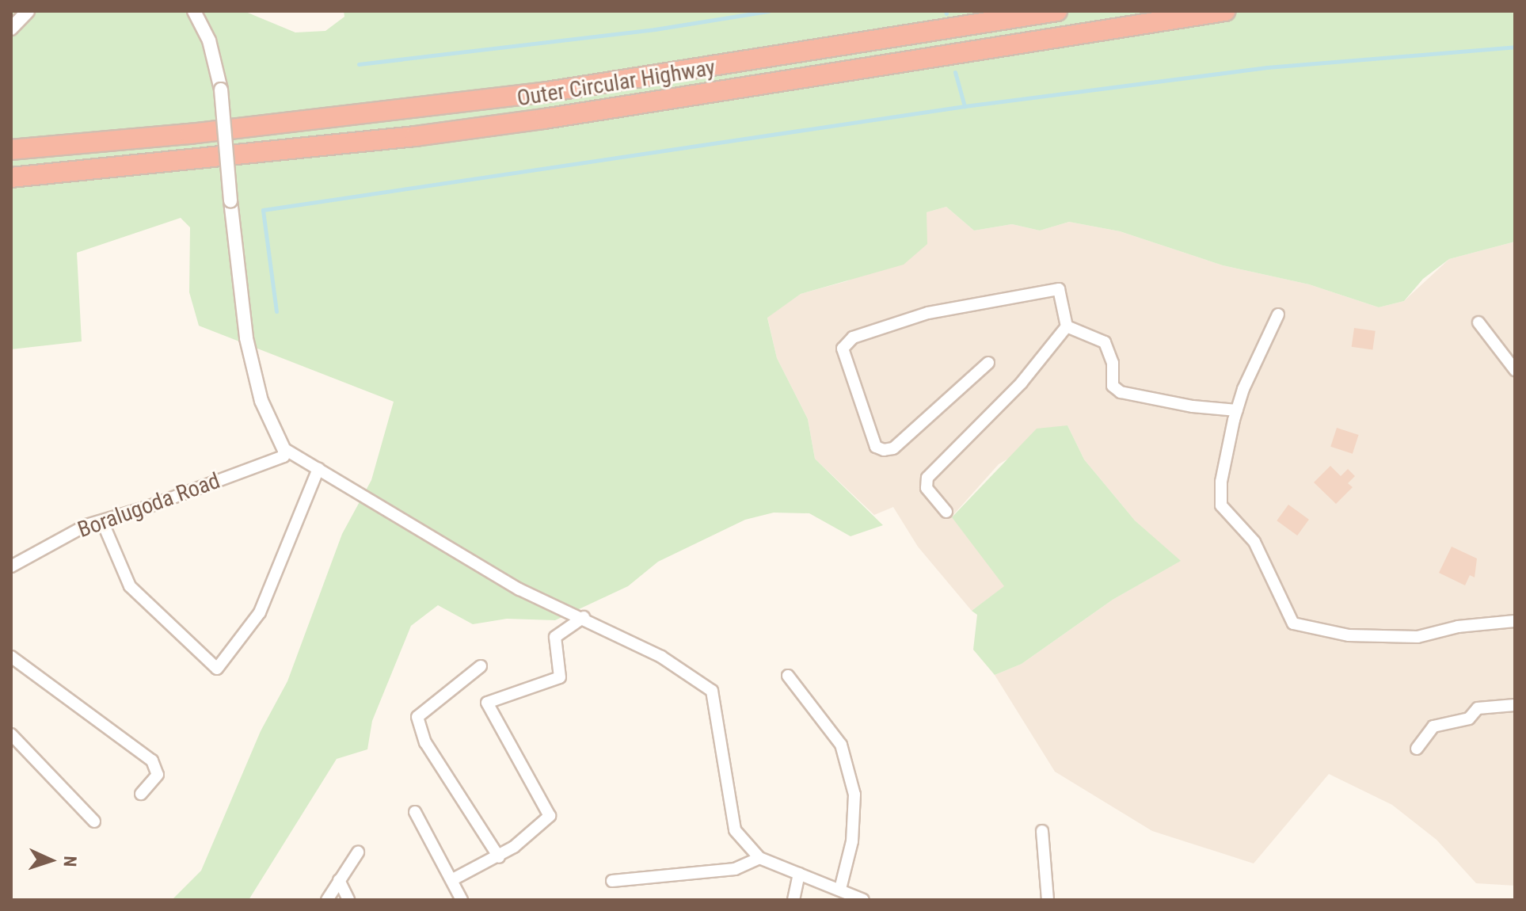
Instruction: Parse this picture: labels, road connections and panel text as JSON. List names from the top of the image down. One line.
{"streets":{"highway":["Outer Circular Highway"],"street":["Boralugoda Road"]},"north":"right"}
